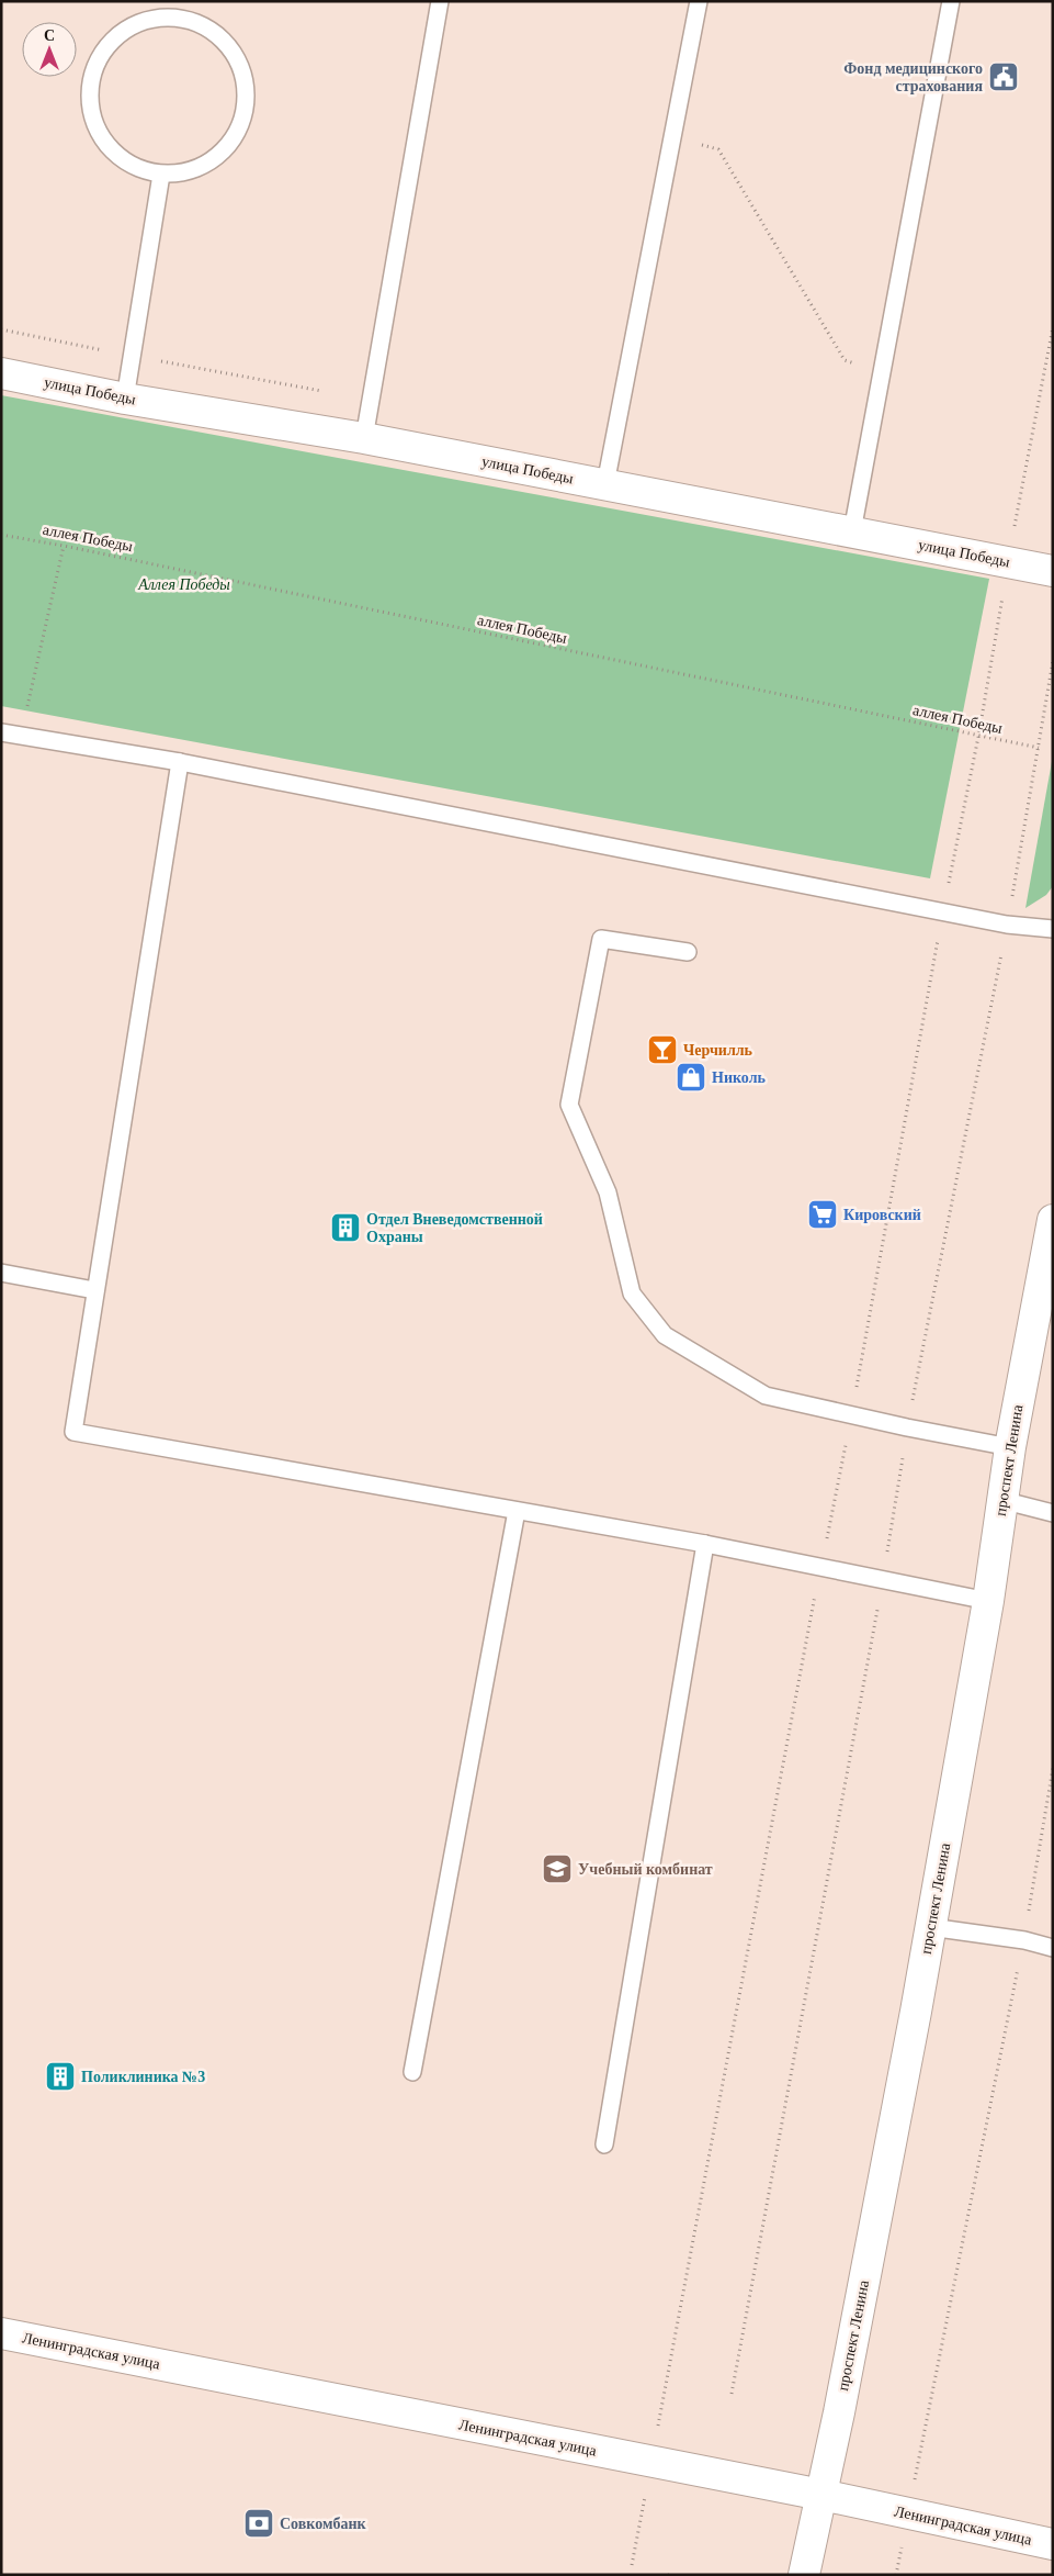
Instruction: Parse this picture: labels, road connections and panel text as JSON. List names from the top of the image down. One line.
{"streets":{"street":["улица Победы","проспект Ленина","Ленинградская улица"],"path":["аллея Победы"]},"crossings":[["проспект Ленина","Ленинградская улица"]],"parks":["Аллея Победы"],"places":{"public building":["Фонд медицинского страхования"],"bar":["Черчилль"],"shop":["Николь"],"supermarket":["Кировский"],"building":["Отдел Вневедомственной Охраны","Поликлиника №3"],"school or university":["Учебный комбинат"],"bank":["Совкомбанк"]},"north":"top"}
